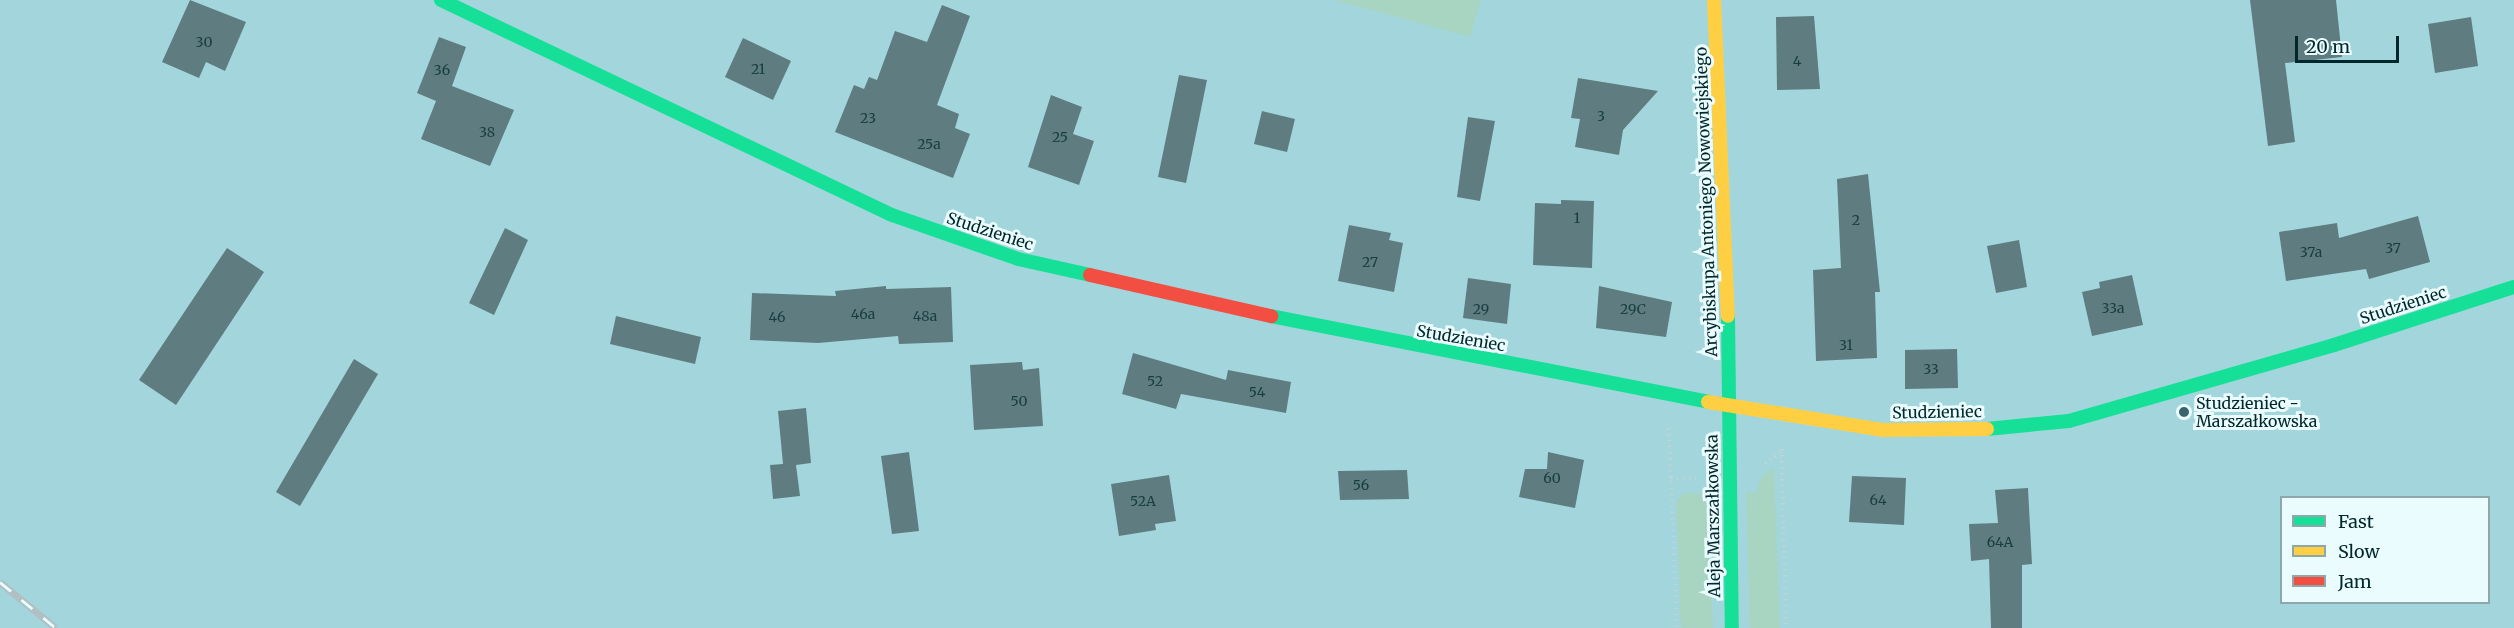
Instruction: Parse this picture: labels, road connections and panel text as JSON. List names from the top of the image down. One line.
{"streets":{"main road":["Arcybiskupa Antoniego Nowowiejskiego","Studzieniec","Aleja Marszałkowska"]},"crossings":[["Arcybiskupa Antoniego Nowowiejskiego","Studzieniec"],["Arcybiskupa Antoniego Nowowiejskiego","Aleja Marszałkowska"],["Studzieniec","Aleja Marszałkowska"]],"places":["Studzieniec - Marszałkowska"],"house_numbers":["30","4","21","36","3","23","38","25","25a","1","2","37","37a","27","33a","29","29C","46a","48a","46","31","33","52","54","50","60","56","64","52A","64A"],"legend":["Fast","Slow","Jam"],"scale_bar":"20 m"}
